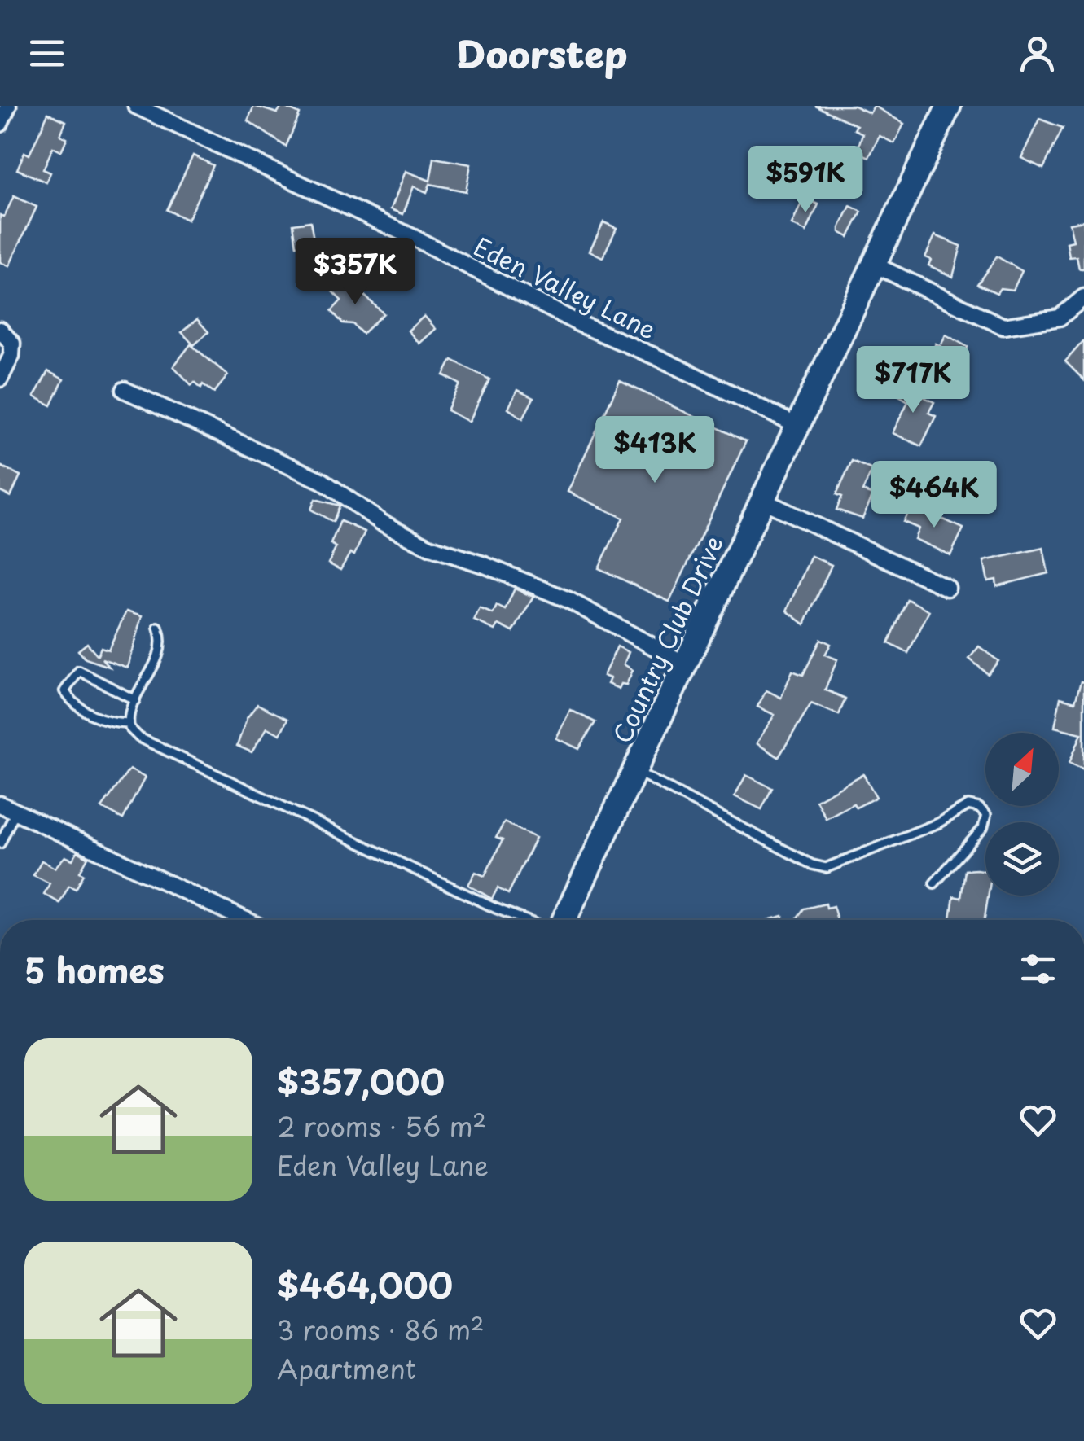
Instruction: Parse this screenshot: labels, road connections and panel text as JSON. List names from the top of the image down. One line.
{"streets":{"street":["Eden Valley Lane","Country Club Drive"]},"crossings":[["Eden Valley Lane","Country Club Drive"]],"north":"top right","page":{"header":"Doorstep","price":["$591K","$357K","$717K","$413K","$464K"],"heading":"5 homes","list":[{"name":"$357,000","note":"2 rooms · 56 m² · Eden Valley Lane"},{"name":"$464,000","note":"3 rooms · 86 m² · Apartment"}]}}
